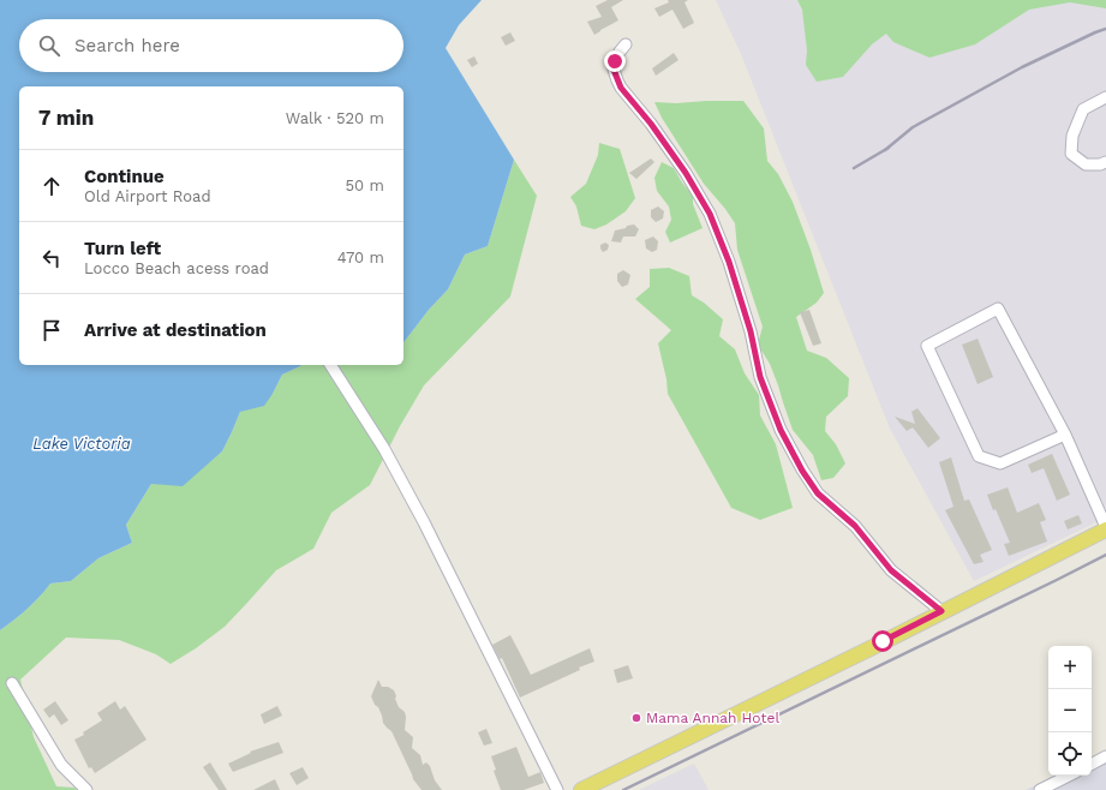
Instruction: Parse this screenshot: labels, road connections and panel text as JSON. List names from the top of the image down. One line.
{"water":["Lake Victoria"],"places":["Mama Annah Hotel"],"page":{"search":"Search here","heading":["7 min","Walk · 520 m"],"list":[["Continue","Old Airport Road","50 m"],["Turn left","Locco Beach acess road","470 m"],"Arrive at destination"],"map_buttons":["+","−"]}}
